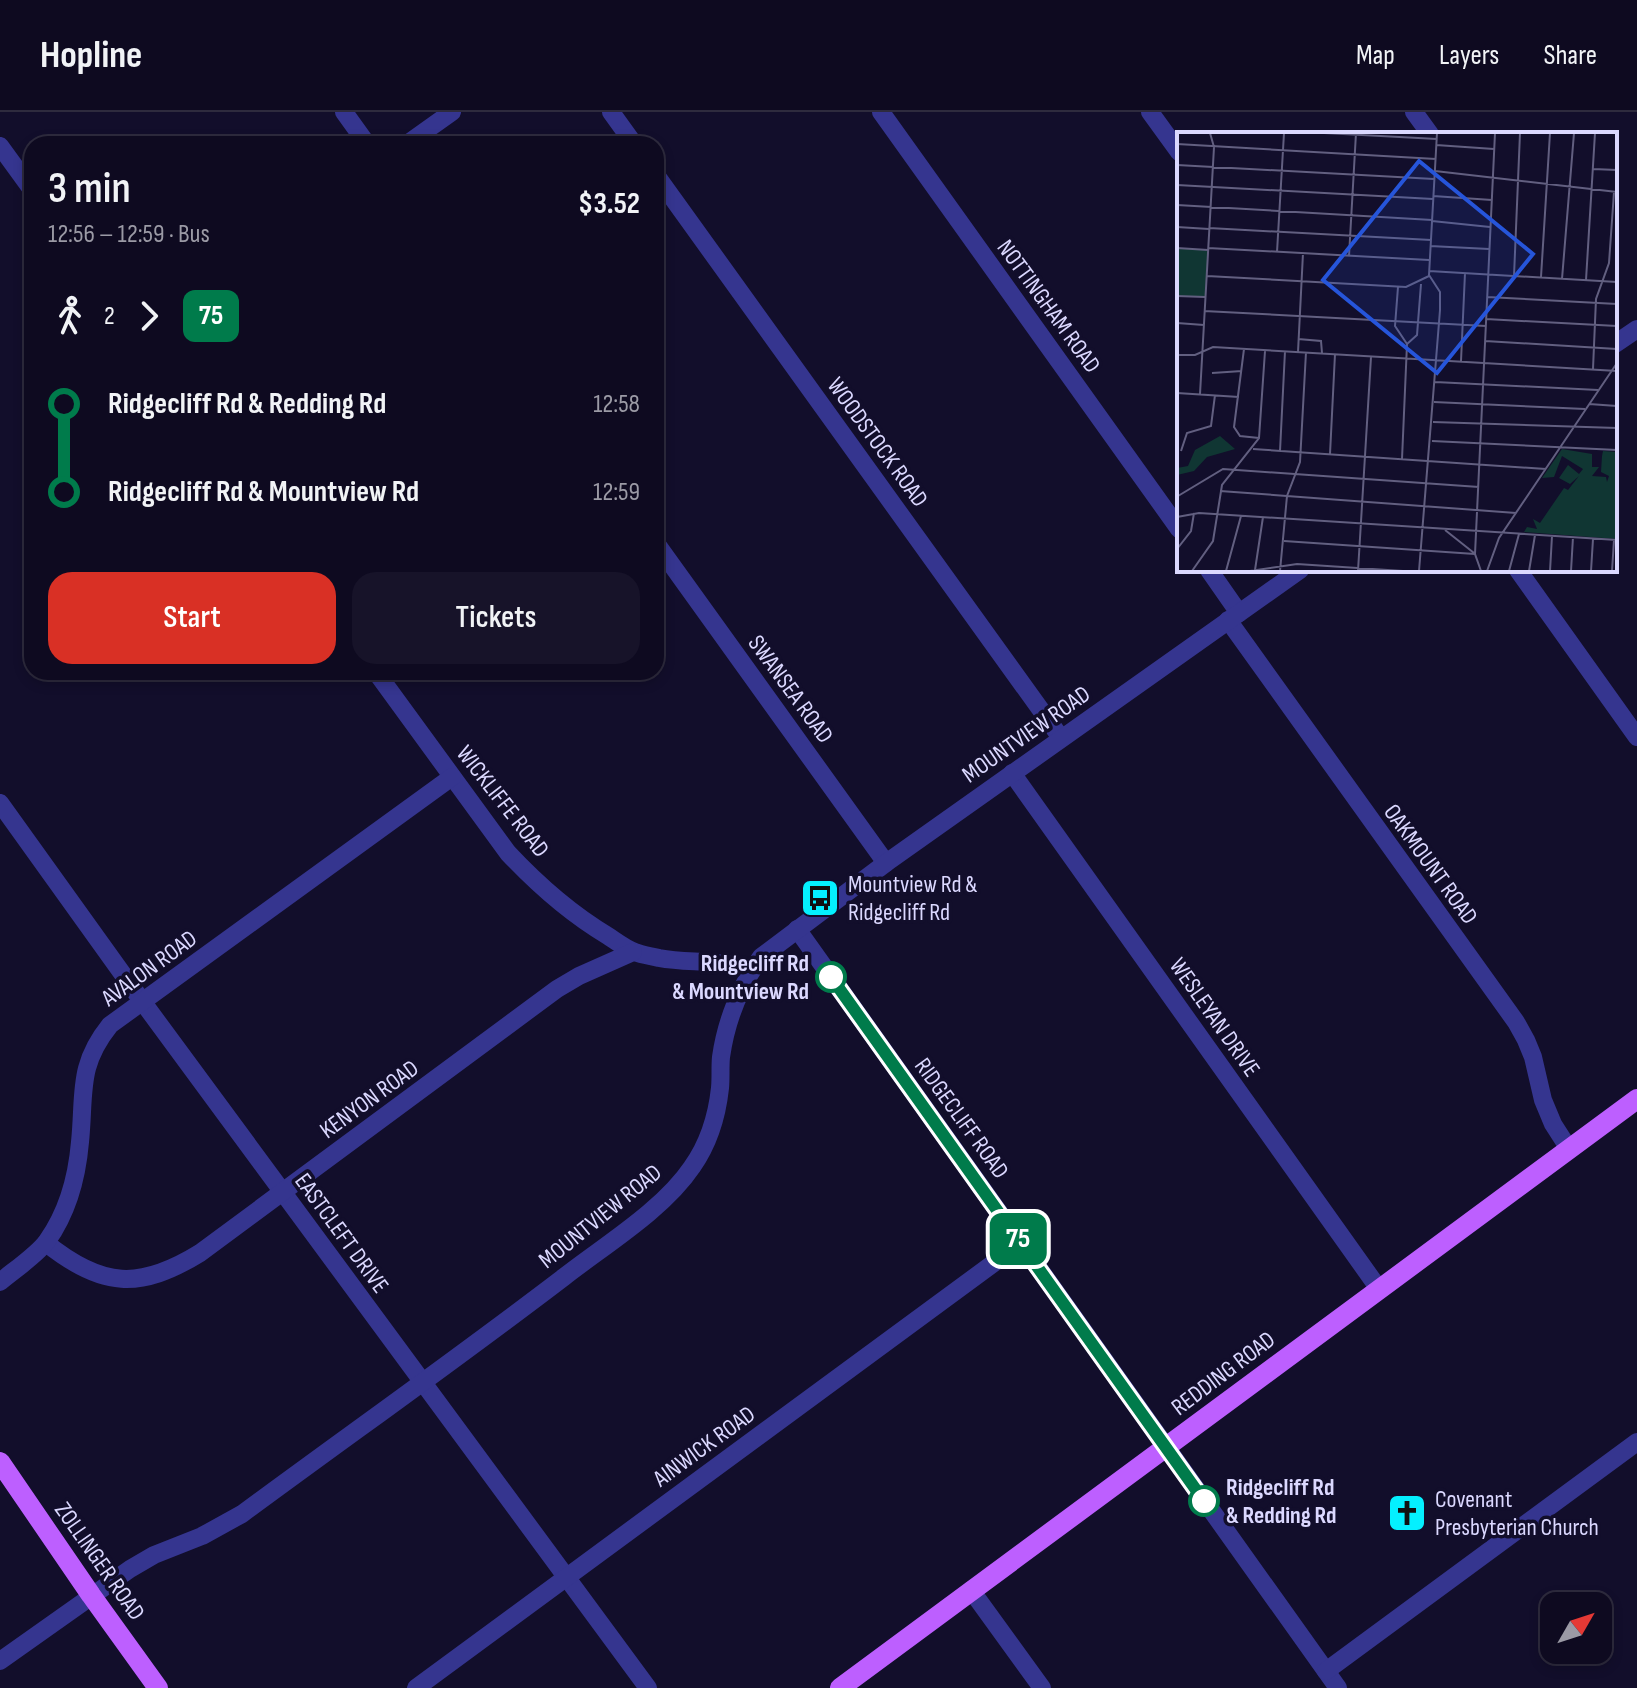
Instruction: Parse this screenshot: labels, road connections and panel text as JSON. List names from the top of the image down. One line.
{"streets":{"main road":["REDDING ROAD","ZOLLINGER ROAD"],"street":["NOTTINGHAM ROAD","WOODSTOCK ROAD","SWANSEA ROAD","MOUNTVIEW ROAD","WICKLIFFE ROAD","OAKMOUNT ROAD","AVALON ROAD","WESLEYAN DRIVE","KENYON ROAD","RIDGECLIFF ROAD","EASTCLEFT DRIVE","AINWICK ROAD"]},"crossings":[["WOODSTOCK ROAD","MOUNTVIEW ROAD"],["SWANSEA ROAD","MOUNTVIEW ROAD"],["MOUNTVIEW ROAD","WICKLIFFE ROAD"],["MOUNTVIEW ROAD","OAKMOUNT ROAD"],["MOUNTVIEW ROAD","WESLEYAN DRIVE"],["MOUNTVIEW ROAD","RIDGECLIFF ROAD"],["MOUNTVIEW ROAD","EASTCLEFT DRIVE"],["MOUNTVIEW ROAD","ZOLLINGER ROAD"],["WICKLIFFE ROAD","AVALON ROAD"],["WICKLIFFE ROAD","KENYON ROAD"],["OAKMOUNT ROAD","REDDING ROAD"],["AVALON ROAD","KENYON ROAD"],["AVALON ROAD","EASTCLEFT DRIVE"],["WESLEYAN DRIVE","REDDING ROAD"],["KENYON ROAD","EASTCLEFT DRIVE"],["RIDGECLIFF ROAD","REDDING ROAD"],["RIDGECLIFF ROAD","AINWICK ROAD"],["EASTCLEFT DRIVE","AINWICK ROAD"]],"places":{"bus stop":["Mountview Rd & Ridgecliff Rd"],"other":["Ridgecliff Rd & Mountview Rd","Ridgecliff Rd & Redding Rd"],"church":["Covenant Presbyterian Church"]},"lines":["bus line 75"],"north":"top right","page":{"header":"Hopline","nav":["Map","Layers","Share"],"on_map":"75","heading":["3 min","12:56 – 12:59 · Bus","$3.52"],"legs":["2","75"],"list":[{"name":"Ridgecliff Rd & Redding Rd","value":"12:58"},{"name":"Ridgecliff Rd & Mountview Rd","value":"12:59"}],"buttons":["Start","Tickets"]}}
